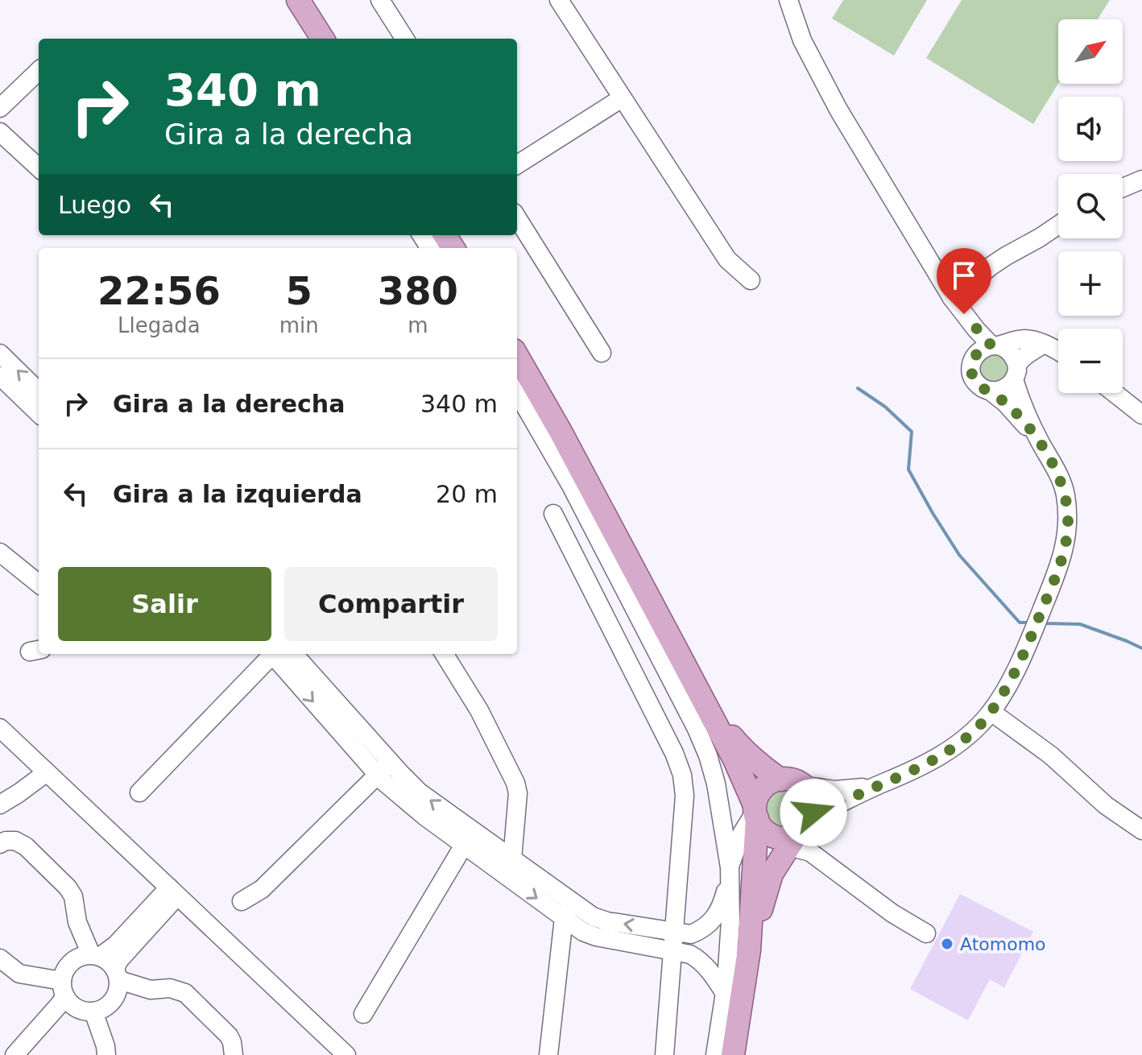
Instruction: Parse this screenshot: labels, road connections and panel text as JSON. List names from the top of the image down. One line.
{"places":["Atomomo"],"north":"top right","page":{"map_buttons":["+","−"],"turn":["340 m","Gira a la derecha"],"then":"Luego","eta":["22:56","Llegada","5","min","380","m"],"list":[{"name":"Gira a la derecha","value":"340 m"},{"name":"Gira a la izquierda","value":"20 m"}],"buttons":["Salir","Compartir"]}}
